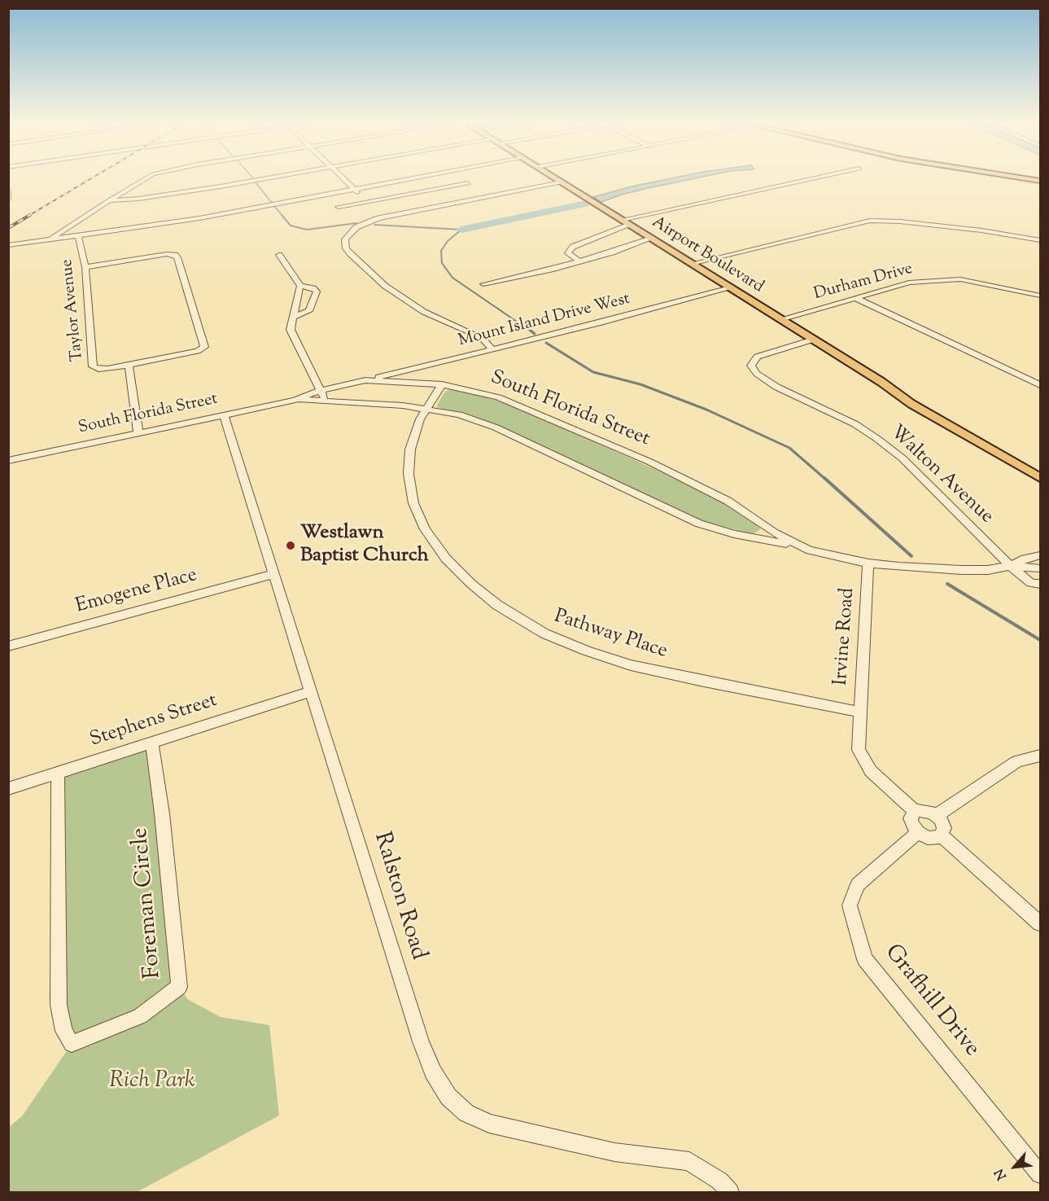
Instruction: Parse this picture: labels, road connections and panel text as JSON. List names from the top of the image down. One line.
{"streets":{"main road":["Airport Boulevard"],"street":["Durham Drive","Taylor Avenue","Mount Island Drive West","South Florida Street","Walton Avenue","Emogene Place","Pathway Place","Irvine Road","Stephens Street","Ralston Road","Foreman Circle","Grafhill Drive"]},"crossings":[["Airport Boulevard","Durham Drive"],["Airport Boulevard","Mount Island Drive West"],["Airport Boulevard","Walton Avenue"],["Mount Island Drive West","South Florida Street"],["South Florida Street","Walton Avenue"],["South Florida Street","Pathway Place"],["South Florida Street","Irvine Road"],["South Florida Street","Ralston Road"],["Emogene Place","Ralston Road"],["Pathway Place","Irvine Road"],["Irvine Road","Grafhill Drive"],["Stephens Street","Ralston Road"],["Stephens Street","Foreman Circle"]],"parks":["Rich Park"],"places":["Westlawn Baptist Church"],"north":"bottom left"}
